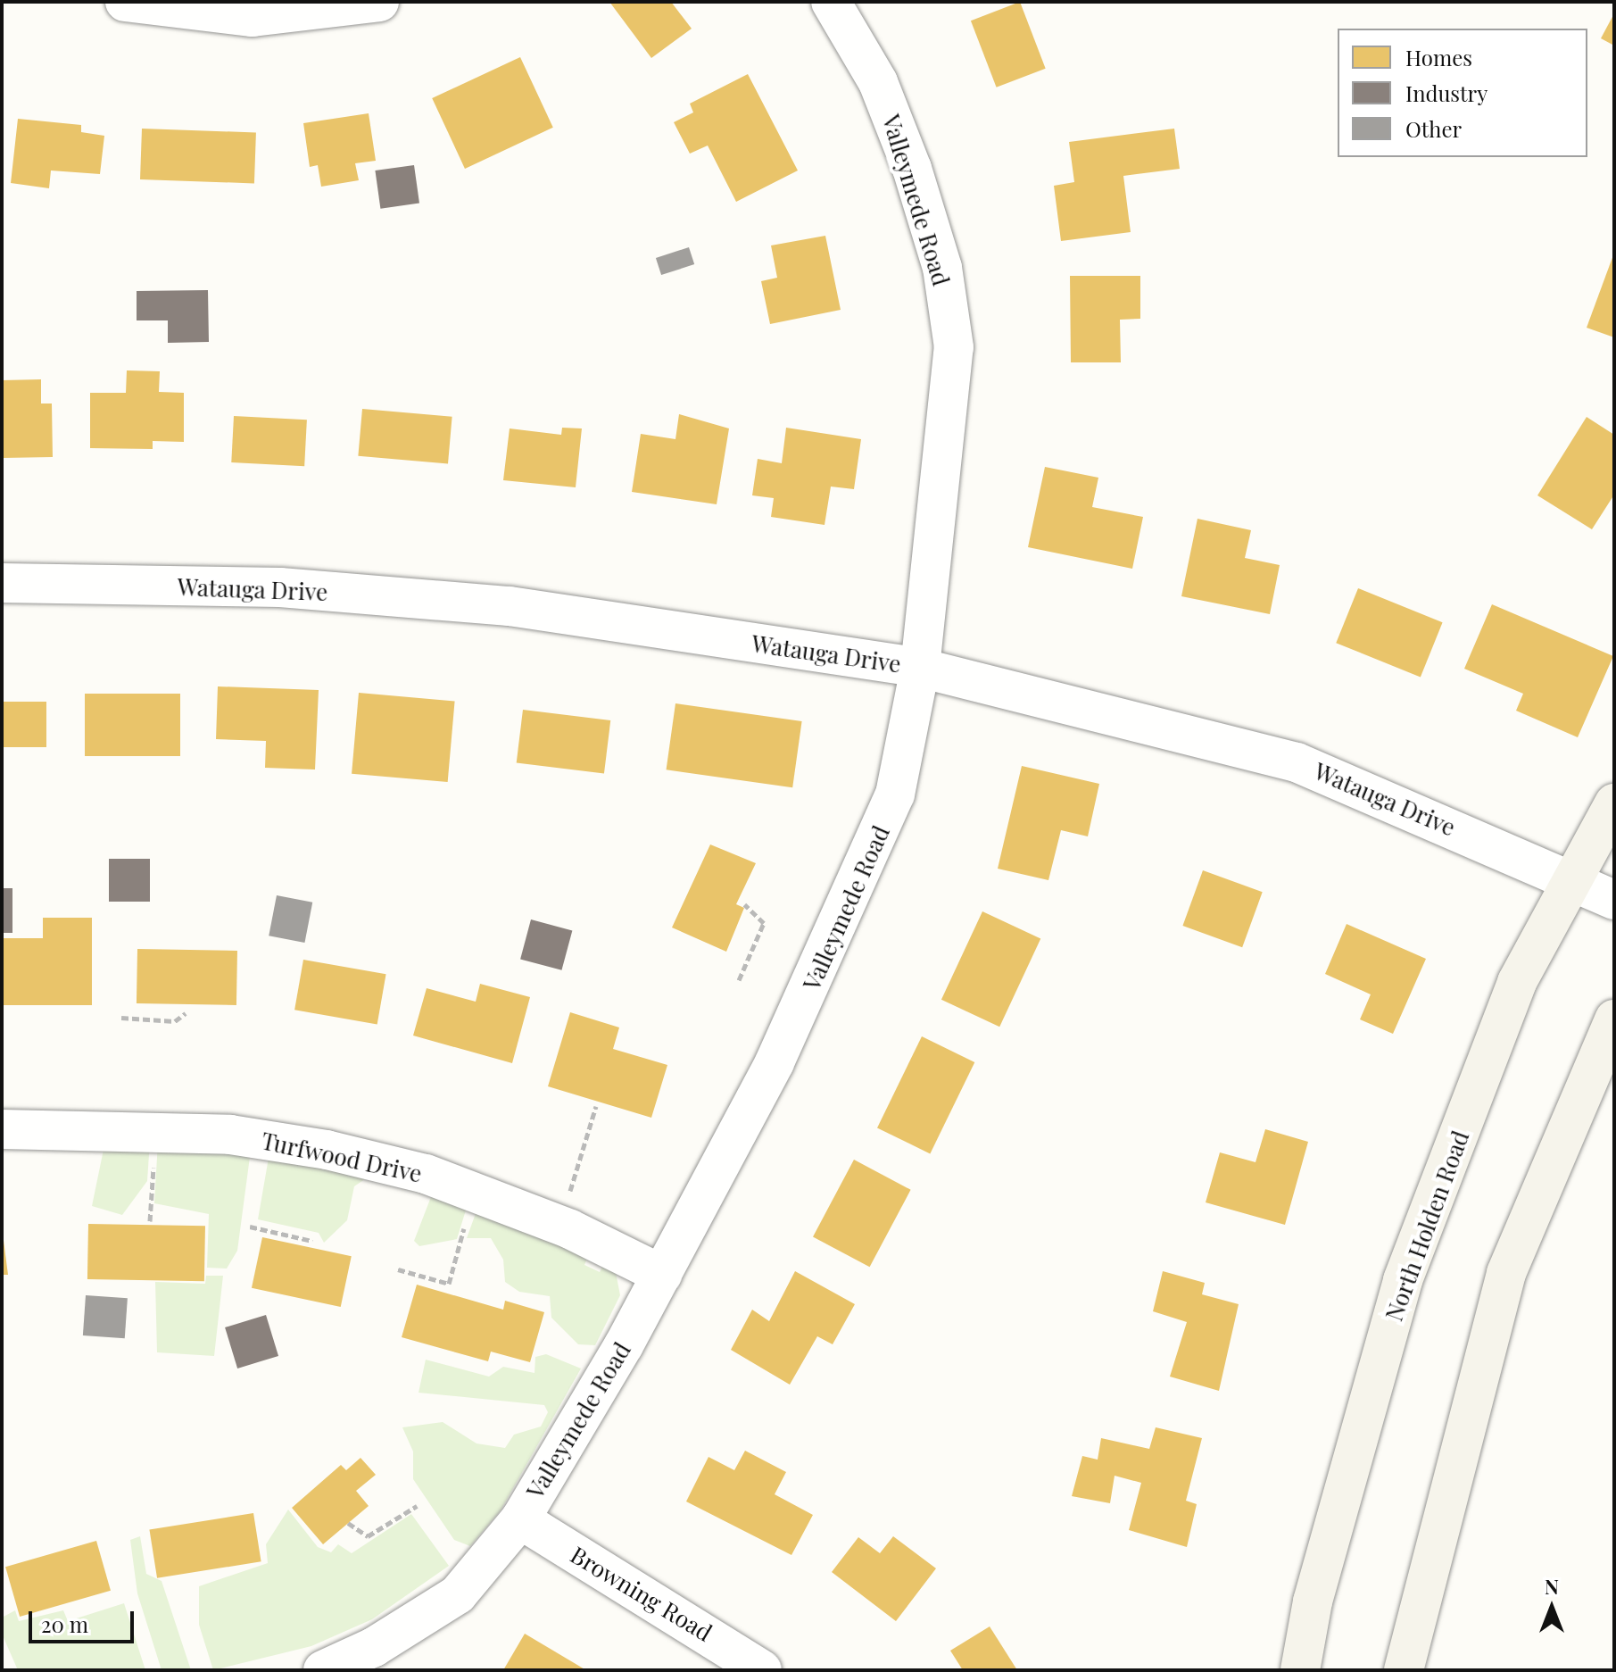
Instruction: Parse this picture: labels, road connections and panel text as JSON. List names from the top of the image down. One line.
{"streets":{"main road":["North Holden Road"],"street":["Valleymede Road","Watauga Drive","Turfwood Drive","Browning Road"]},"crossings":[["Valleymede Road","Watauga Drive"],["Valleymede Road","Turfwood Drive"],["Valleymede Road","Browning Road"],["Watauga Drive","North Holden Road"]],"legend":["Homes","Industry","Other"],"scale_bar":"20 m","north":"top"}
